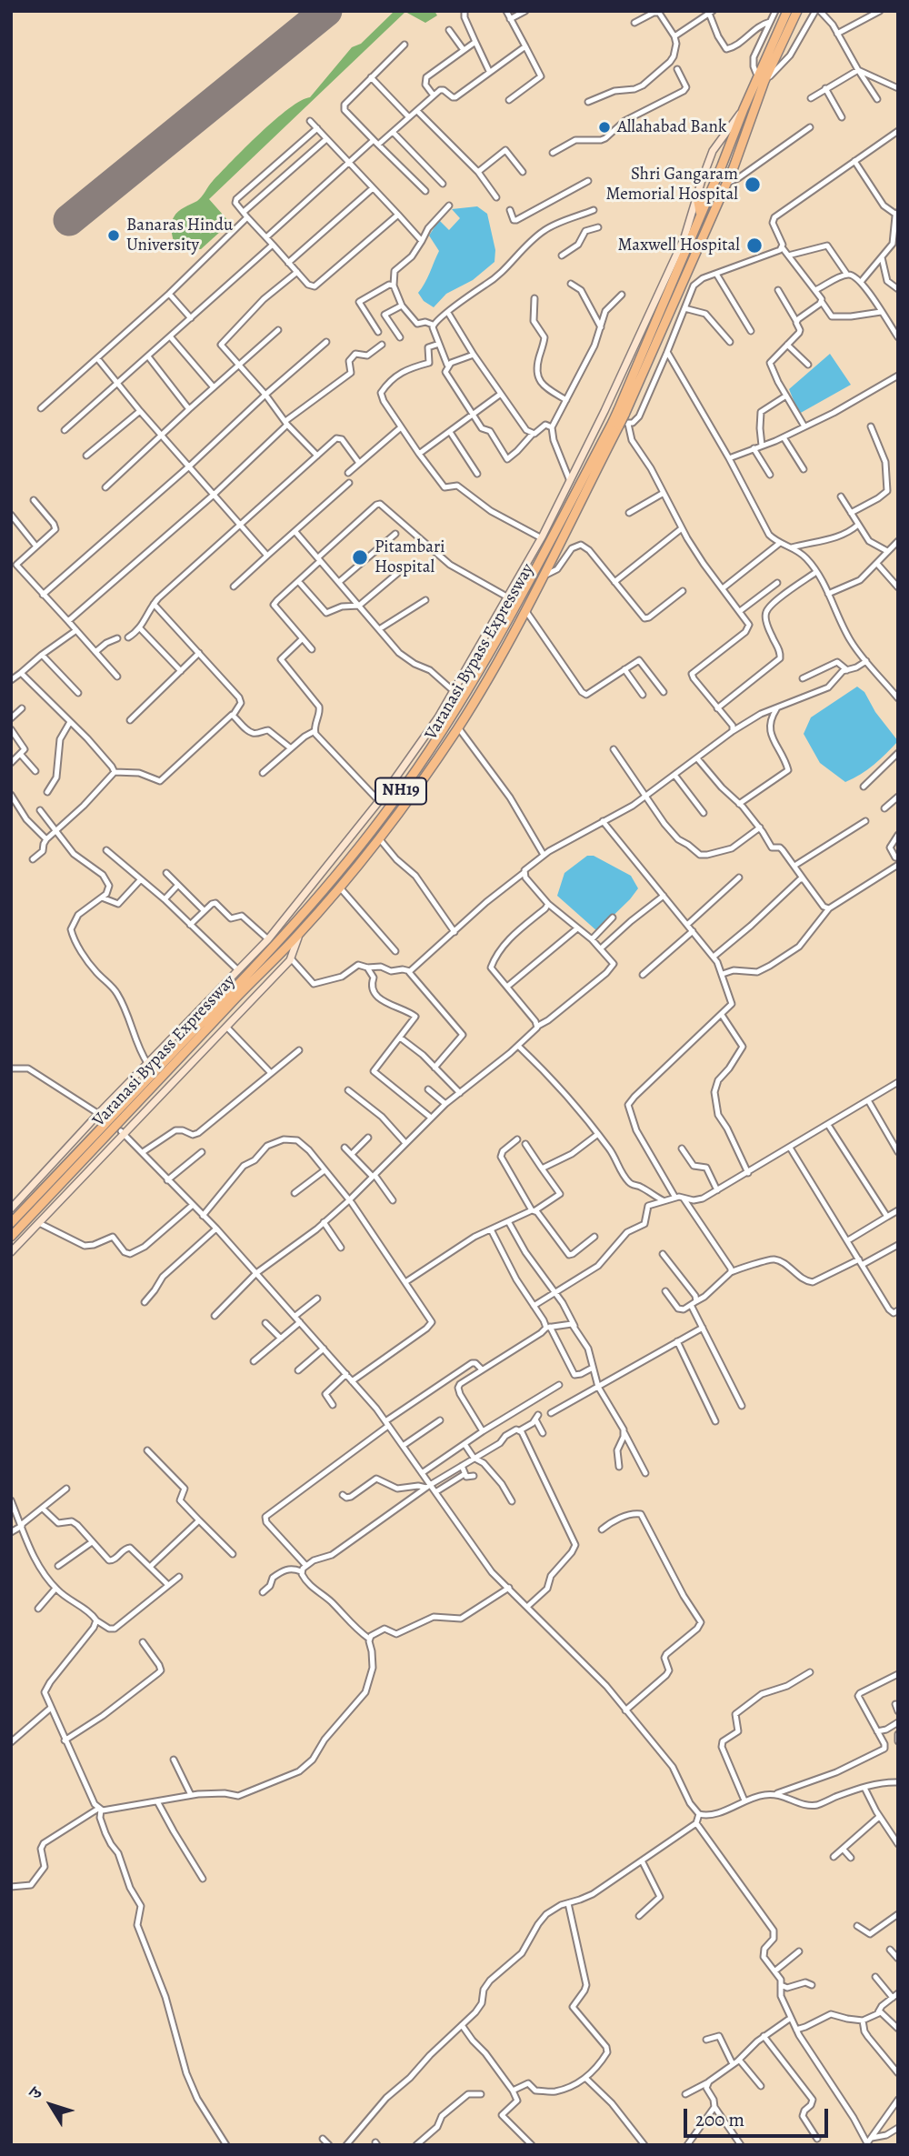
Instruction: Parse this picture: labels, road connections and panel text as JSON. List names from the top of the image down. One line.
{"streets":{"highway":["Varanasi Bypass Expressway","NH19"]},"places":["Allahabad Bank","Shri Gangaram Memorial Hospital","Banaras Hindu University","Maxwell Hospital","Pitambari Hospital"],"scale_bar":"200 m","north":"top left"}
